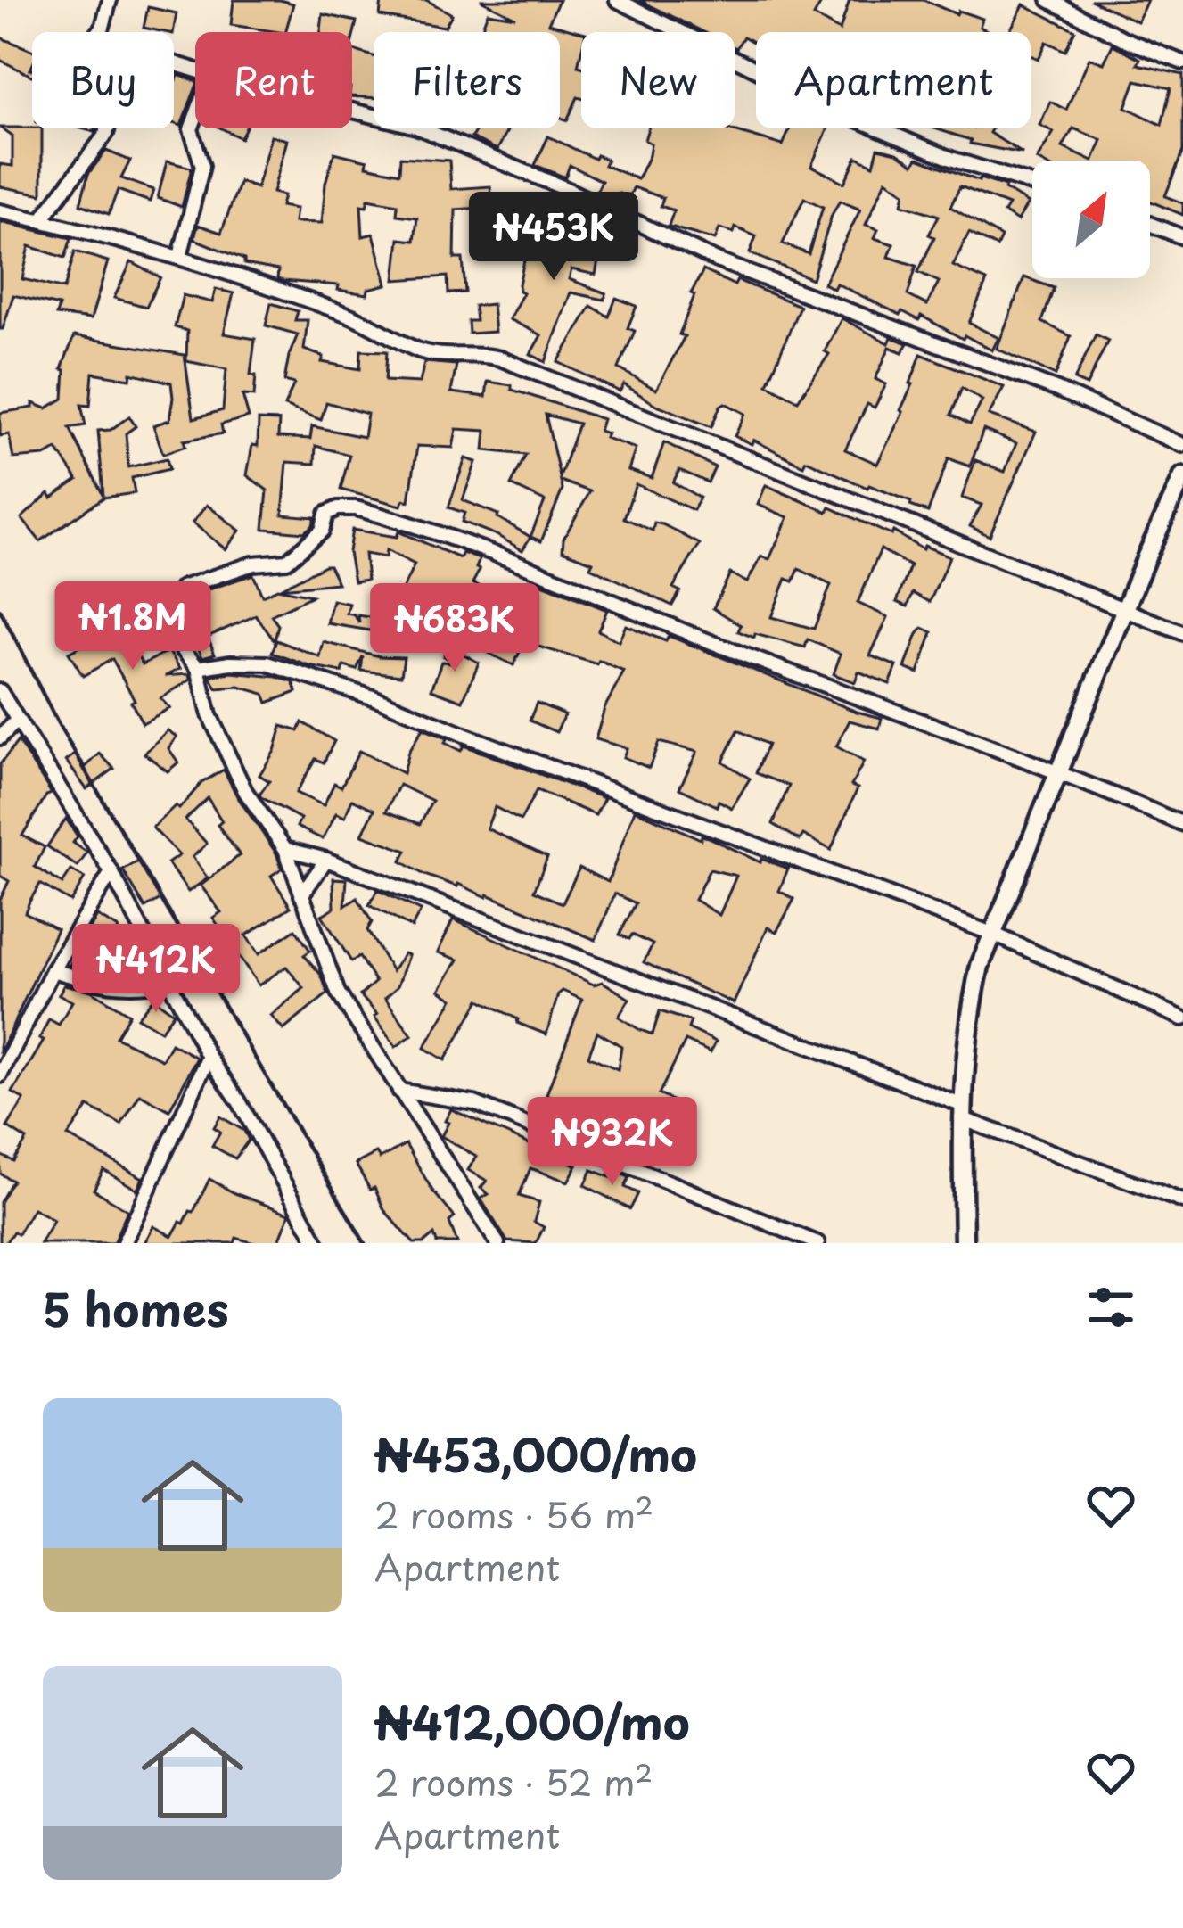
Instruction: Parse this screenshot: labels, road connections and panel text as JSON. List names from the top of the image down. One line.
{"north":"top right","page":{"chip":["Buy","Rent","Filters","New","Apartment"],"price":["₦453K","₦1.8M","₦683K","₦412K","₦932K"],"heading":"5 homes","list":[{"name":"₦453,000/mo","note":"2 rooms · 56 m² · Apartment"},{"name":"₦412,000/mo","note":"2 rooms · 52 m² · Apartment"}]}}
